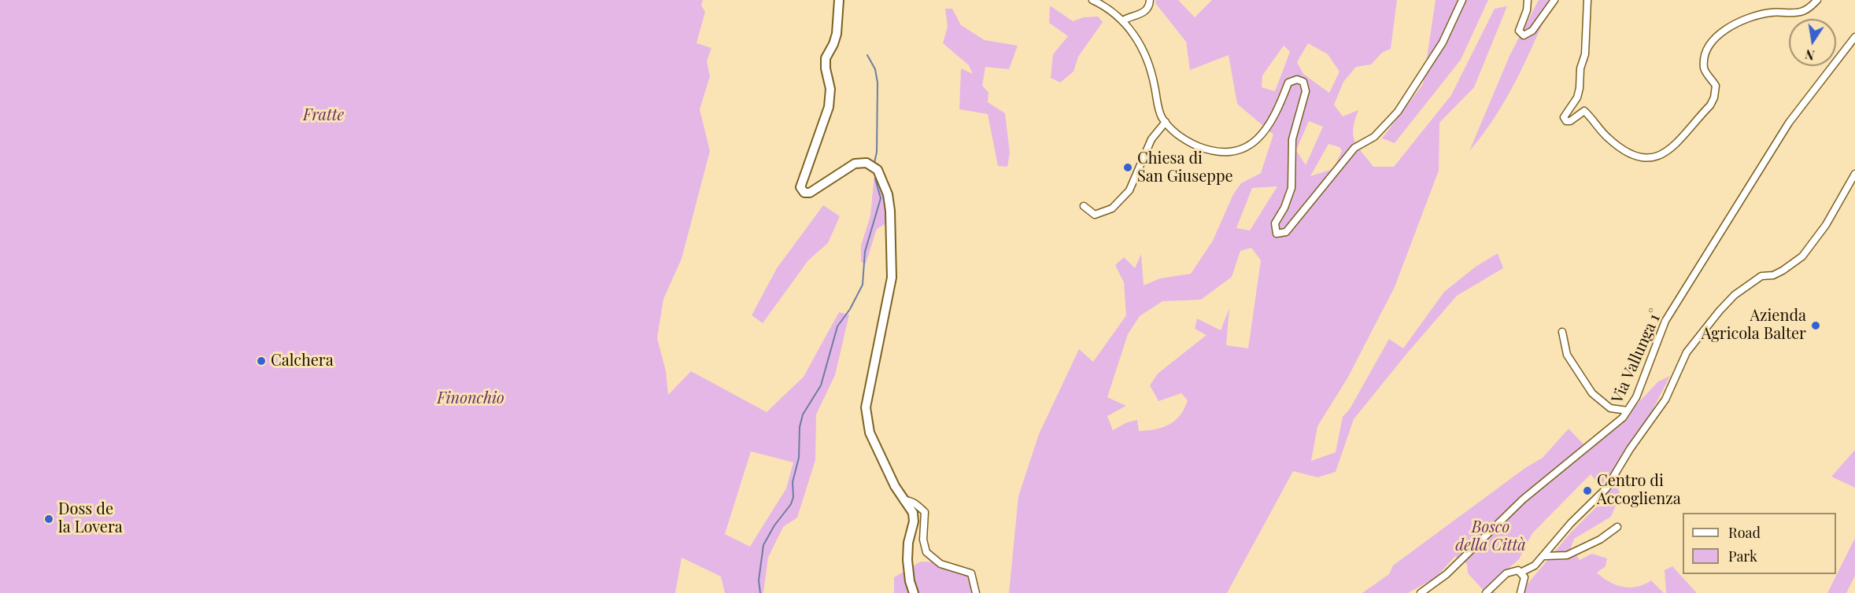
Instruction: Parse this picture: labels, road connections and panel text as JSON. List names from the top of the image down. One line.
{"streets":{"street":["Via Vallunga 1°"]},"parks":["Fratte","Finonchio","Bosco della Città"],"places":["Chiesa di San Giuseppe","Azienda Agricola Balter","Calchera","Centro di Accoglienza","Doss de la Lovera"],"legend":["Road","Park"],"north":"bottom"}
